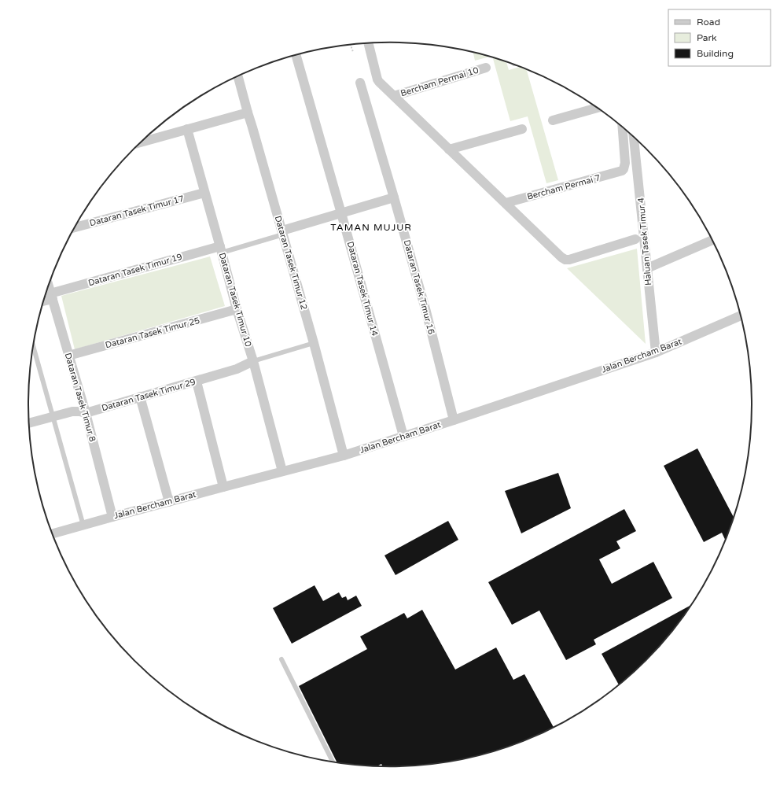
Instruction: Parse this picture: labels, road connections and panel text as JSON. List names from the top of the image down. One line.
{"streets":{"street":["Bercham Permai 10","Bercham Permai 7","Dataran Tasek Timur 17","Haluan Tasek Timur 4","Dataran Tasek Timur 12","Dataran Tasek Timur 19","Dataran Tasek Timur 16","Dataran Tasek Timur 14","Dataran Tasek Timur 10","Dataran Tasek Timur 25","Jalan Bercham Barat","Dataran Tasek Timur 29","Dataran Tasek Timur 8"]},"crossings":[["Dataran Tasek Timur 17","Dataran Tasek Timur 10"],["Haluan Tasek Timur 4","Jalan Bercham Barat"],["Dataran Tasek Timur 12","Jalan Bercham Barat"],["Dataran Tasek Timur 19","Dataran Tasek Timur 10"],["Dataran Tasek Timur 19","Dataran Tasek Timur 8"],["Dataran Tasek Timur 16","Jalan Bercham Barat"],["Dataran Tasek Timur 14","Jalan Bercham Barat"],["Dataran Tasek Timur 10","Dataran Tasek Timur 25"],["Dataran Tasek Timur 10","Jalan Bercham Barat"],["Dataran Tasek Timur 10","Dataran Tasek Timur 29"],["Dataran Tasek Timur 25","Dataran Tasek Timur 8"],["Jalan Bercham Barat","Dataran Tasek Timur 8"],["Dataran Tasek Timur 29","Dataran Tasek Timur 8"]],"districts":["TAMAN MUJUR"],"legend":["Road","Park","Building"]}
